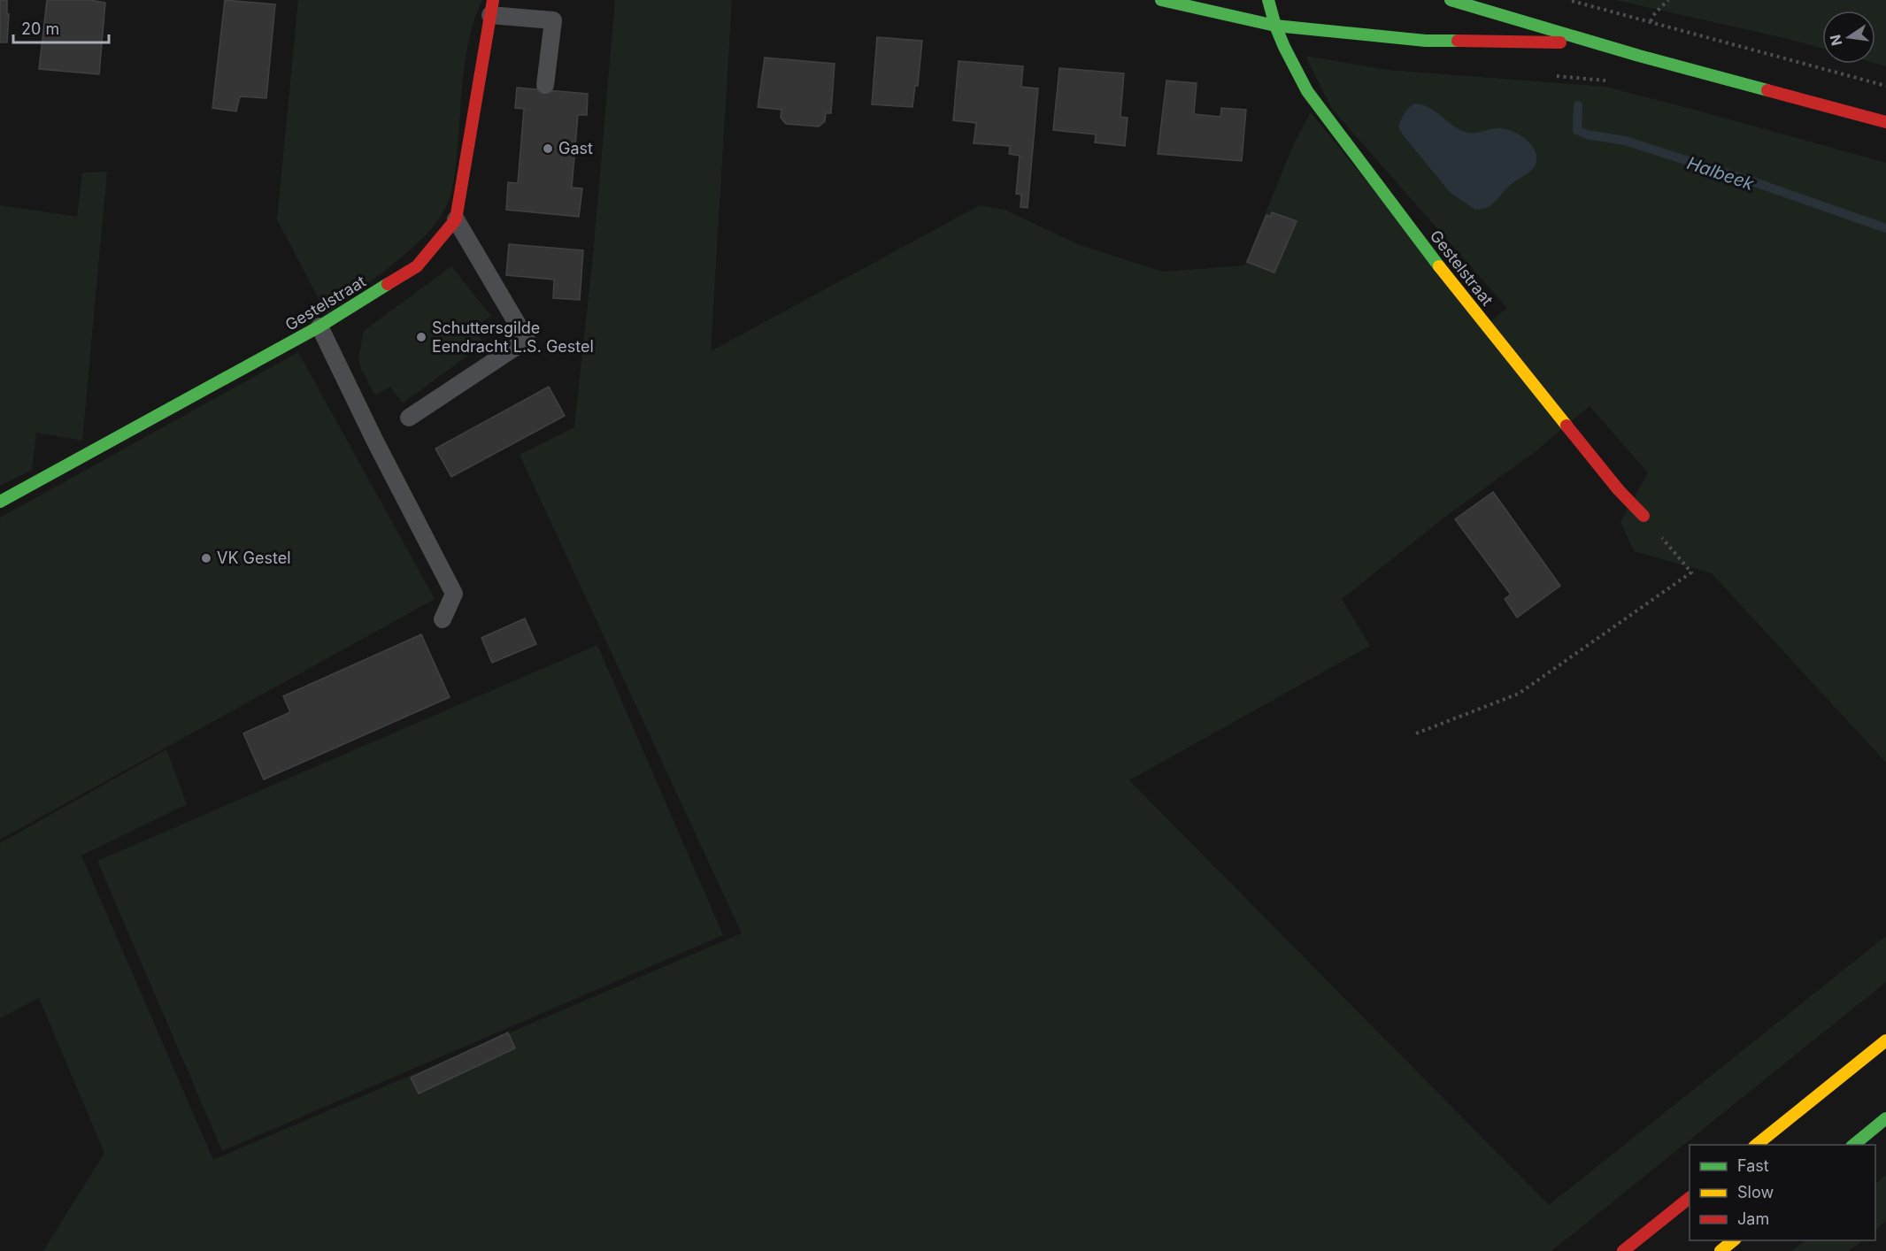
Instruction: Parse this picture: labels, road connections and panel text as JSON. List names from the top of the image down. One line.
{"streets":{"main road":["Gestelstraat"]},"water":["Halbeek"],"places":["Gast","Schuttersgilde Eendracht L.S. Gestel","VK Gestel"],"legend":["Fast","Slow","Jam"],"scale_bar":"20 m","north":"left"}
